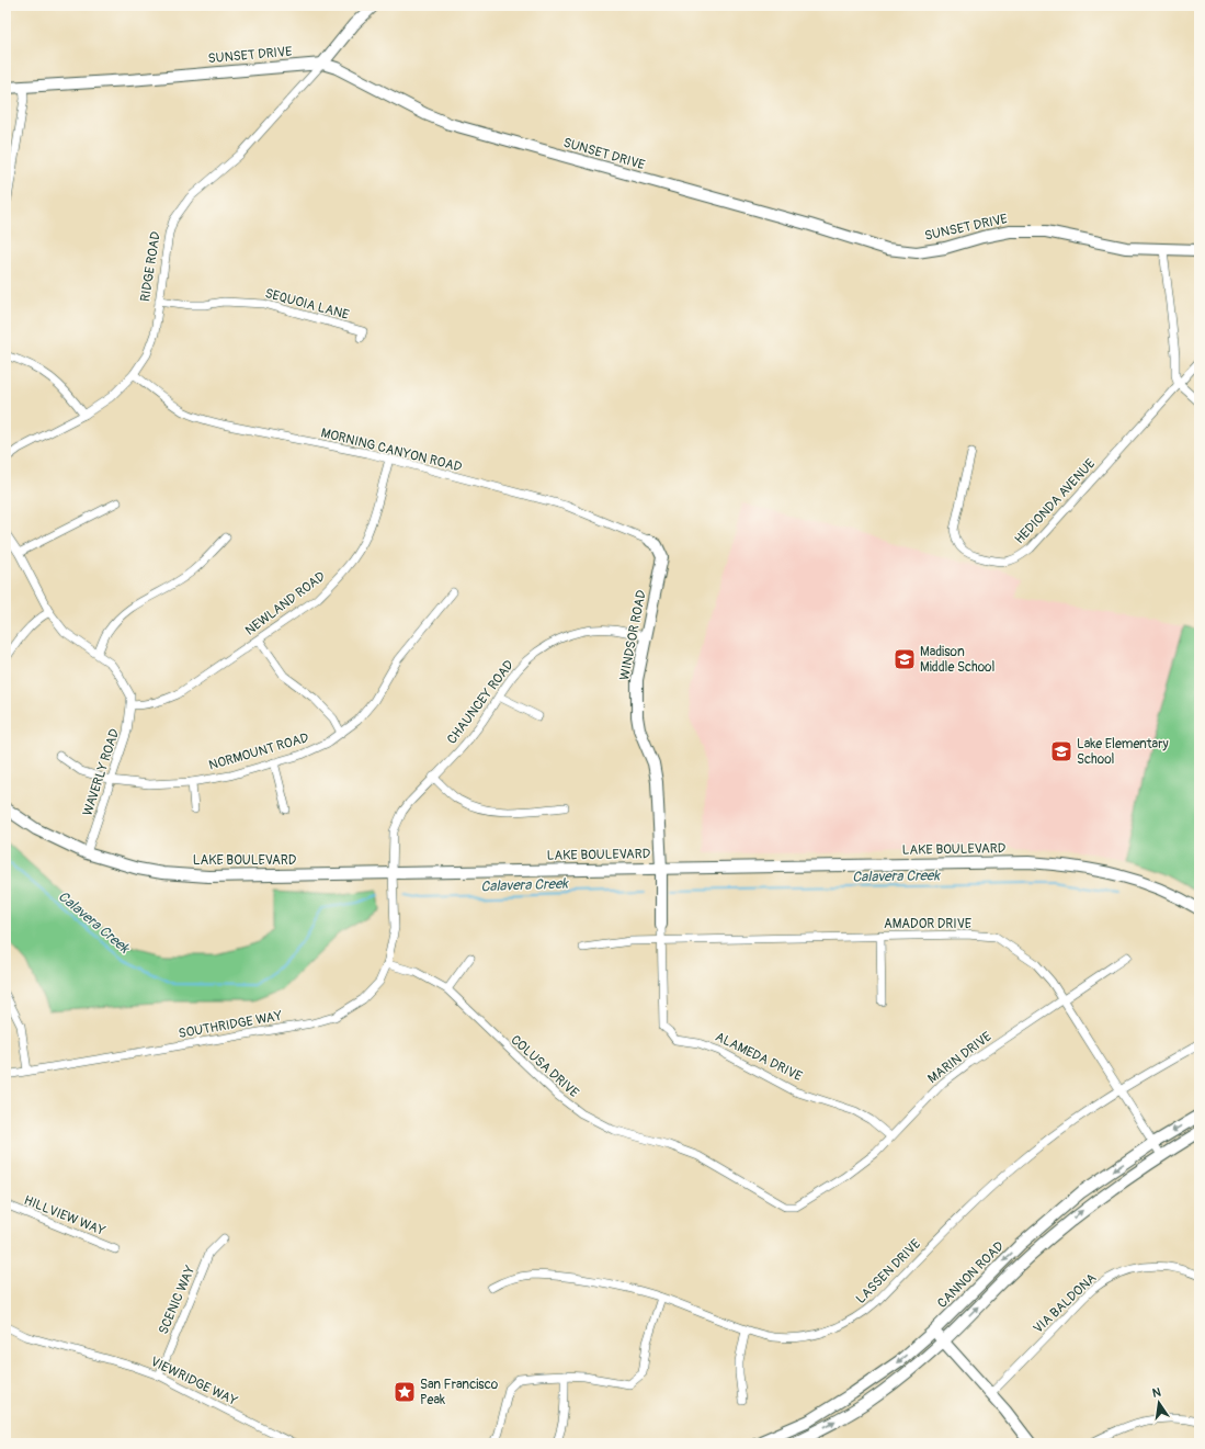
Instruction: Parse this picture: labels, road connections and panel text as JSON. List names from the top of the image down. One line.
{"streets":{"main road":["SUNSET DRIVE","RIDGE ROAD","WINDSOR ROAD","LAKE BOULEVARD","ALAMEDA DRIVE","CANNON ROAD"],"street":["SEQUOIA LANE","MORNING CANYON ROAD","HEDIONDA AVENUE","NEWLAND ROAD","CHAUNCEY ROAD","NORMOUNT ROAD","WAVERLY ROAD","AMADOR DRIVE","SOUTHRIDGE WAY","MARIN DRIVE","COLUSA DRIVE","HILLVIEW WAY","LASSEN DRIVE","SCENIC WAY","VIA BALDONA","VIEWRIDGE WAY"]},"crossings":[["SUNSET DRIVE","RIDGE ROAD"],["RIDGE ROAD","SEQUOIA LANE"],["RIDGE ROAD","MORNING CANYON ROAD"],["MORNING CANYON ROAD","NEWLAND ROAD"],["MORNING CANYON ROAD","WINDSOR ROAD"],["NEWLAND ROAD","WAVERLY ROAD"],["WINDSOR ROAD","CHAUNCEY ROAD"],["WINDSOR ROAD","LAKE BOULEVARD"],["WINDSOR ROAD","ALAMEDA DRIVE"],["CHAUNCEY ROAD","LAKE BOULEVARD"],["CHAUNCEY ROAD","SOUTHRIDGE WAY"],["NORMOUNT ROAD","WAVERLY ROAD"],["WAVERLY ROAD","LAKE BOULEVARD"],["LAKE BOULEVARD","ALAMEDA DRIVE"],["AMADOR DRIVE","ALAMEDA DRIVE"],["AMADOR DRIVE","MARIN DRIVE"],["AMADOR DRIVE","LASSEN DRIVE"],["AMADOR DRIVE","CANNON ROAD"],["SOUTHRIDGE WAY","COLUSA DRIVE"],["ALAMEDA DRIVE","MARIN DRIVE"],["MARIN DRIVE","COLUSA DRIVE"],["SCENIC WAY","VIEWRIDGE WAY"]],"water":["Calavera Creek"],"places":{"school or university":["Madison Middle School","Lake Elementary School"],"place":["San Francisco Peak"]},"north":"top"}
